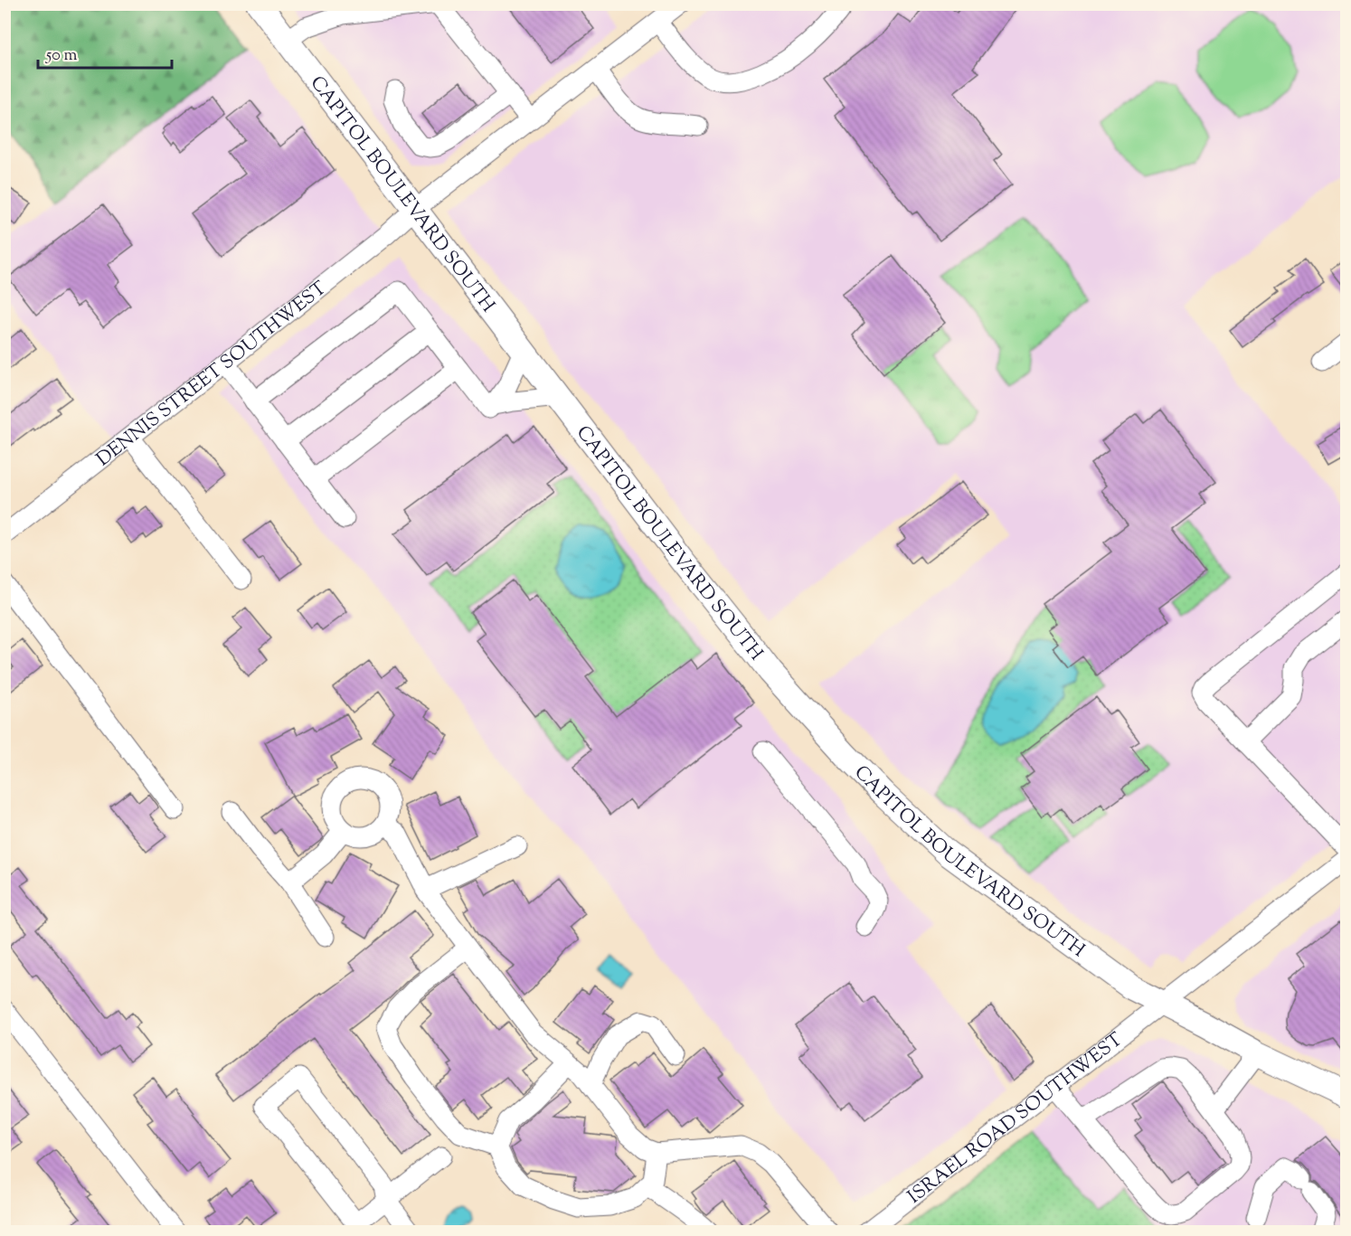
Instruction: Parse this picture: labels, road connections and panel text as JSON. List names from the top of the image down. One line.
{"streets":{"main road":["CAPITOL BOULEVARD SOUTH"],"street":["DENNIS STREET SOUTHWEST","ISRAEL ROAD SOUTHWEST"]},"crossings":[["CAPITOL BOULEVARD SOUTH","DENNIS STREET SOUTHWEST"],["CAPITOL BOULEVARD SOUTH","ISRAEL ROAD SOUTHWEST"]],"scale_bar":"50 m"}
